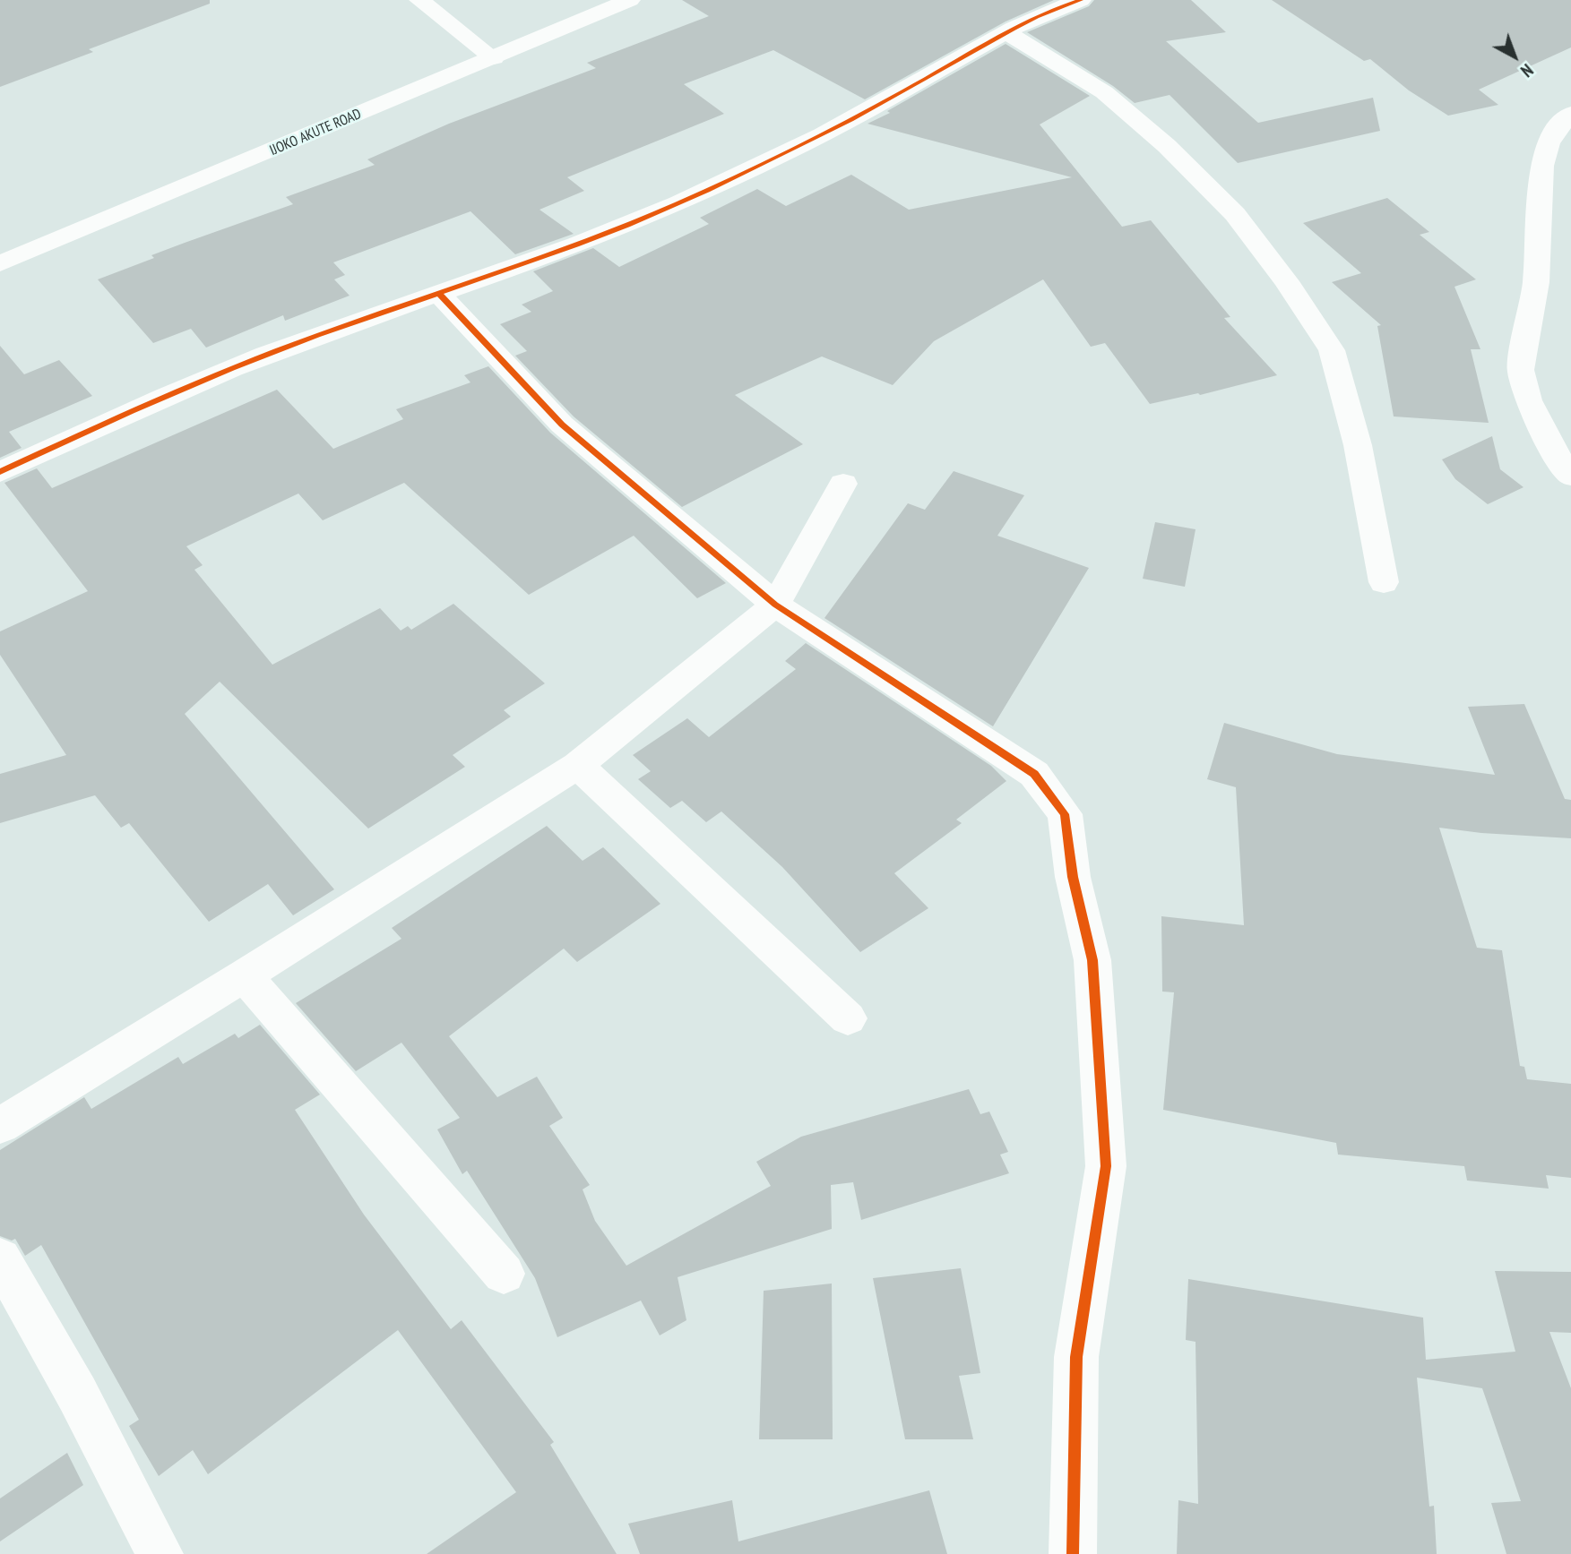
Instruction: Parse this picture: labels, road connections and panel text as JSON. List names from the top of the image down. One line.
{"streets":{"street":["IJOKO AKUTE ROAD"]},"north":"bottom right"}
